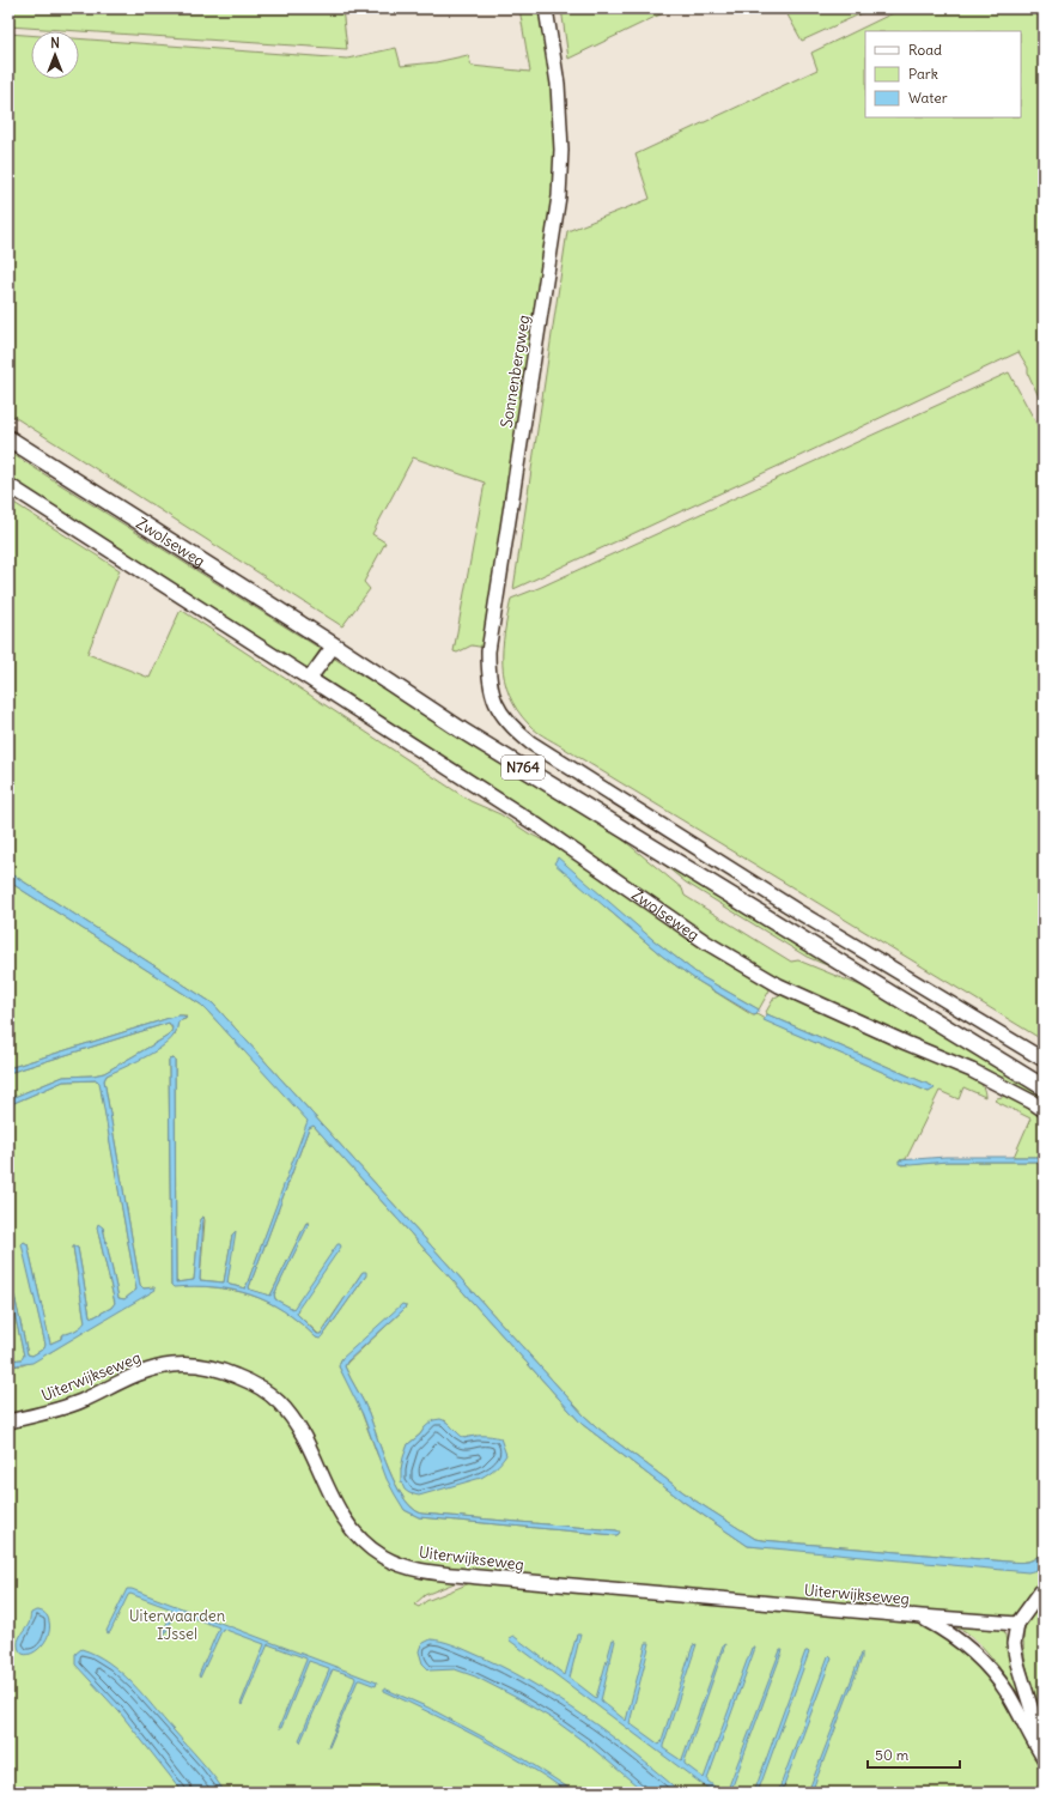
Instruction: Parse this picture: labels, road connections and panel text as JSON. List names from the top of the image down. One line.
{"streets":{"main road":["Zwolseweg","N764"],"street":["Sonnenbergweg","Uiterwijkseweg"]},"parks":["Uiterwaarden IJssel"],"legend":["Road","Park","Water"],"scale_bar":"50 m","north":"top"}
